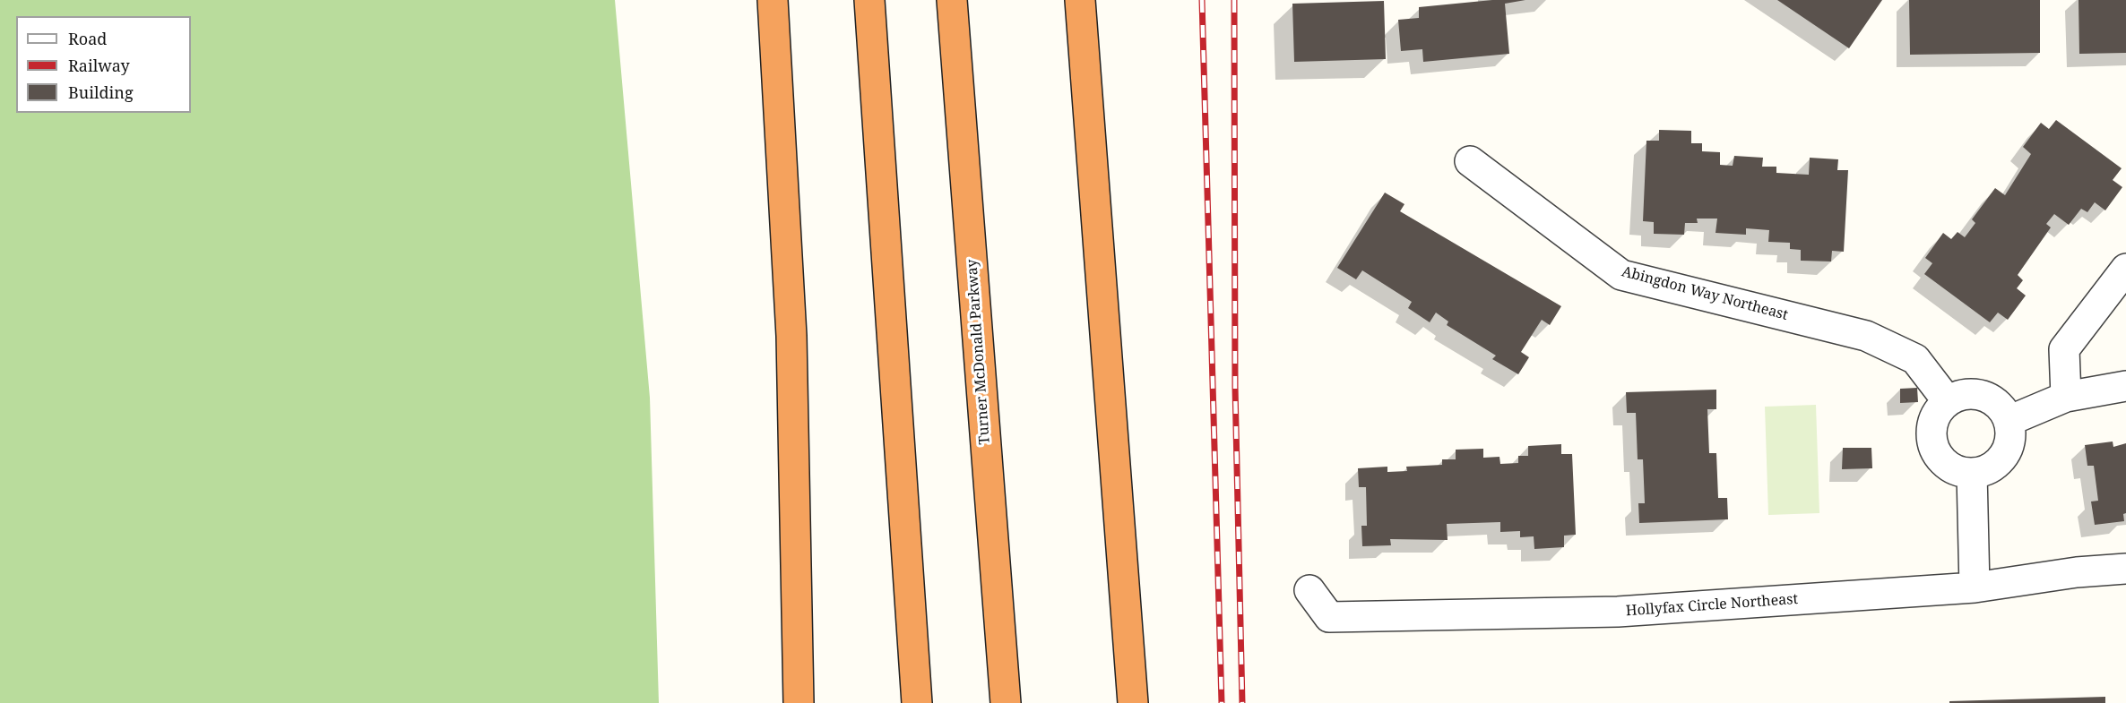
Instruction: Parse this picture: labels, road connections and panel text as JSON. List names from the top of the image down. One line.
{"streets":{"highway":["Turner McDonald Parkway"],"street":["Abingdon Way Northeast","Hollyfax Circle Northeast"]},"legend":["Road","Railway","Building"]}
